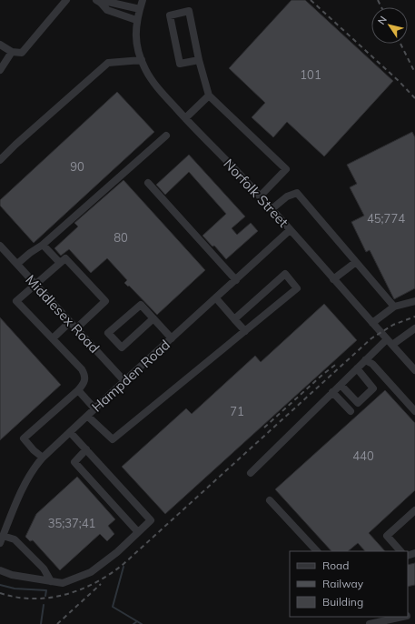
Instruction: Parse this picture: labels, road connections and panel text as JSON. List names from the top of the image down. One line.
{"streets":{"street":["Norfolk Street","Middlesex Road","Hampden Road"]},"crossings":[["Norfolk Street","Hampden Road"],["Middlesex Road","Hampden Road"]],"house_numbers":["101","90","45;774","80","71","440","35;37;41"],"legend":["Road","Railway","Building"],"north":"top left"}
